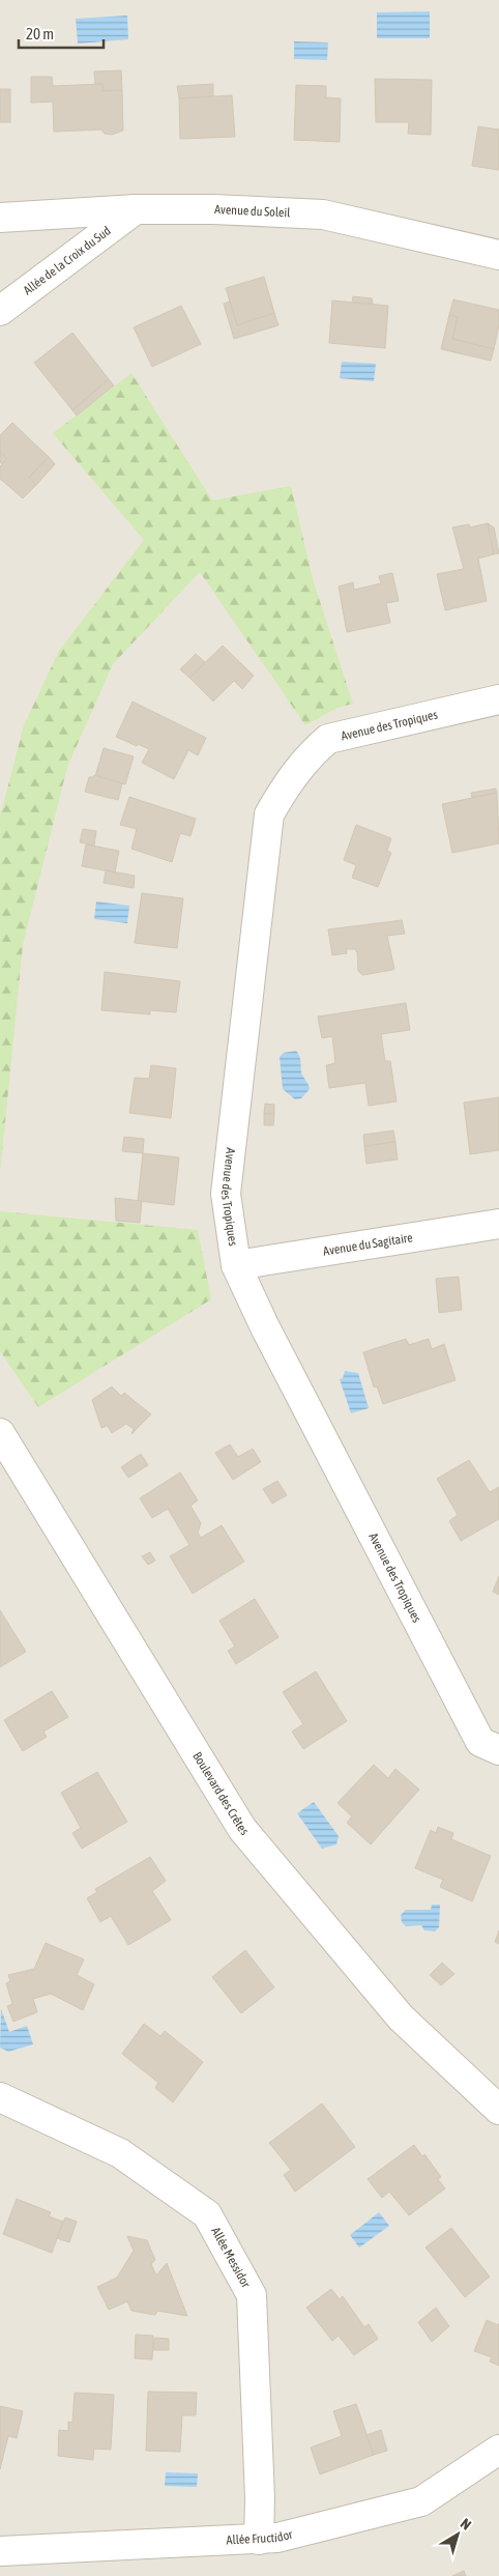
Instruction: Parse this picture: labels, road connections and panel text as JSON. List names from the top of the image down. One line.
{"streets":{"street":["Avenue du Soleil","Allée de la Croix du Sud","Avenue des Tropiques","Avenue du Sagitaire","Boulevard des Crêtes","Allée Messidor","Allée Fructidor"]},"crossings":[["Avenue du Soleil","Allée de la Croix du Sud"],["Avenue des Tropiques","Avenue du Sagitaire"],["Allée Messidor","Allée Fructidor"]],"scale_bar":"20 m","north":"top right"}
